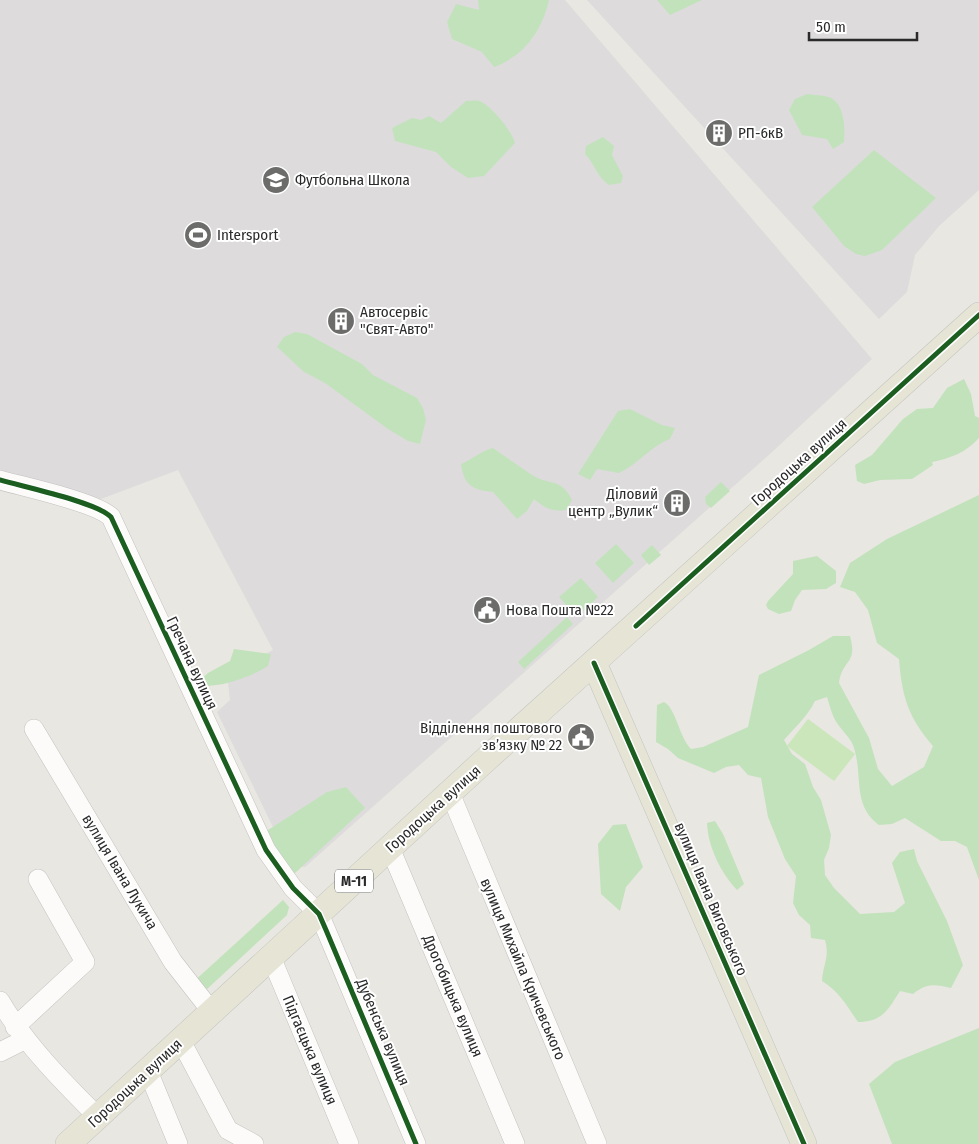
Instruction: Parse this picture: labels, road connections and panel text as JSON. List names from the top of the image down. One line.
{"streets":{"main road":["Городоцька вулиця","М-11","вулиця Івана Виговського"],"street":["Гречана вулиця","вулиця Івана Лукича","вулиця Михайла Кричевського","Дрогобицька вулиця","Дубенська вулиця","Підгаєцька вулиця"]},"crossings":[["Городоцька вулиця","Гречана вулиця"],["Городоцька вулиця","вулиця Івана Лукича"],["Городоцька вулиця","вулиця Івана Виговського"],["Городоцька вулиця","вулиця Михайла Кричевського"],["Городоцька вулиця","Дрогобицька вулиця"],["Городоцька вулиця","Дубенська вулиця"],["Городоцька вулиця","Підгаєцька вулиця"],["Гречана вулиця","Дубенська вулиця"]],"places":{"building":["РП-6кВ","Автосервіс \"Свят-Авто\"","Діловий центр „Вулик“"],"school or university":["Футбольна Школа"],"sports":["Intersport"],"public building":["Нова Пошта №22","Відділення поштового зв’язку № 22"]},"scale_bar":"50 m"}
